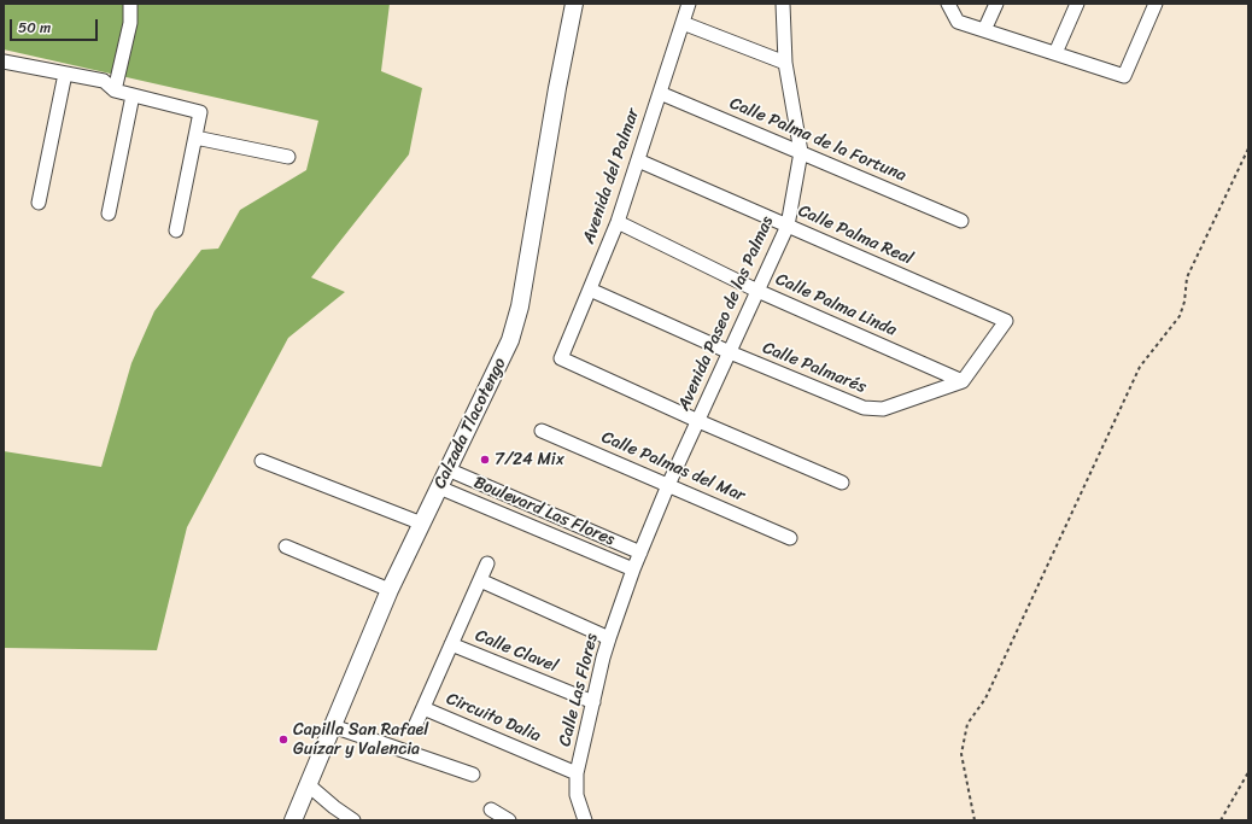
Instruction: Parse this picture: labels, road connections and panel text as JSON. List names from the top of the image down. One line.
{"streets":{"street":["Calle Palma de la Fortuna","Avenida del Palmar","Calle Palma Real","Calle Palma Linda","Avenida Paseo de las Palmas","Calle Palmarés","Calzada Tlacotengo","Calle Palmas del Mar","Boulevard Las Flores","Calle Clavel","Calle Las Flores","Circuito Dalia"]},"crossings":[["Calle Palma de la Fortuna","Avenida del Palmar"],["Calle Palma de la Fortuna","Avenida Paseo de las Palmas"],["Avenida del Palmar","Calle Palma Real"],["Avenida del Palmar","Calle Palma Linda"],["Avenida del Palmar","Avenida Paseo de las Palmas"],["Avenida del Palmar","Calle Palmarés"],["Calle Palma Real","Calle Palma Linda"],["Calle Palma Real","Avenida Paseo de las Palmas"],["Calle Palma Real","Calle Palmarés"],["Calle Palma Linda","Avenida Paseo de las Palmas"],["Calle Palma Linda","Calle Palmarés"],["Avenida Paseo de las Palmas","Calle Palmarés"],["Avenida Paseo de las Palmas","Calle Palmas del Mar"],["Avenida Paseo de las Palmas","Boulevard Las Flores"],["Avenida Paseo de las Palmas","Calle Las Flores"],["Calzada Tlacotengo","Boulevard Las Flores"],["Boulevard Las Flores","Calle Las Flores"],["Calle Clavel","Calle Las Flores"],["Calle Clavel","Circuito Dalia"],["Calle Las Flores","Circuito Dalia"]],"places":["7/24 Mix","Capilla San Rafael Guízar y Valencia"],"scale_bar":"50 m"}
